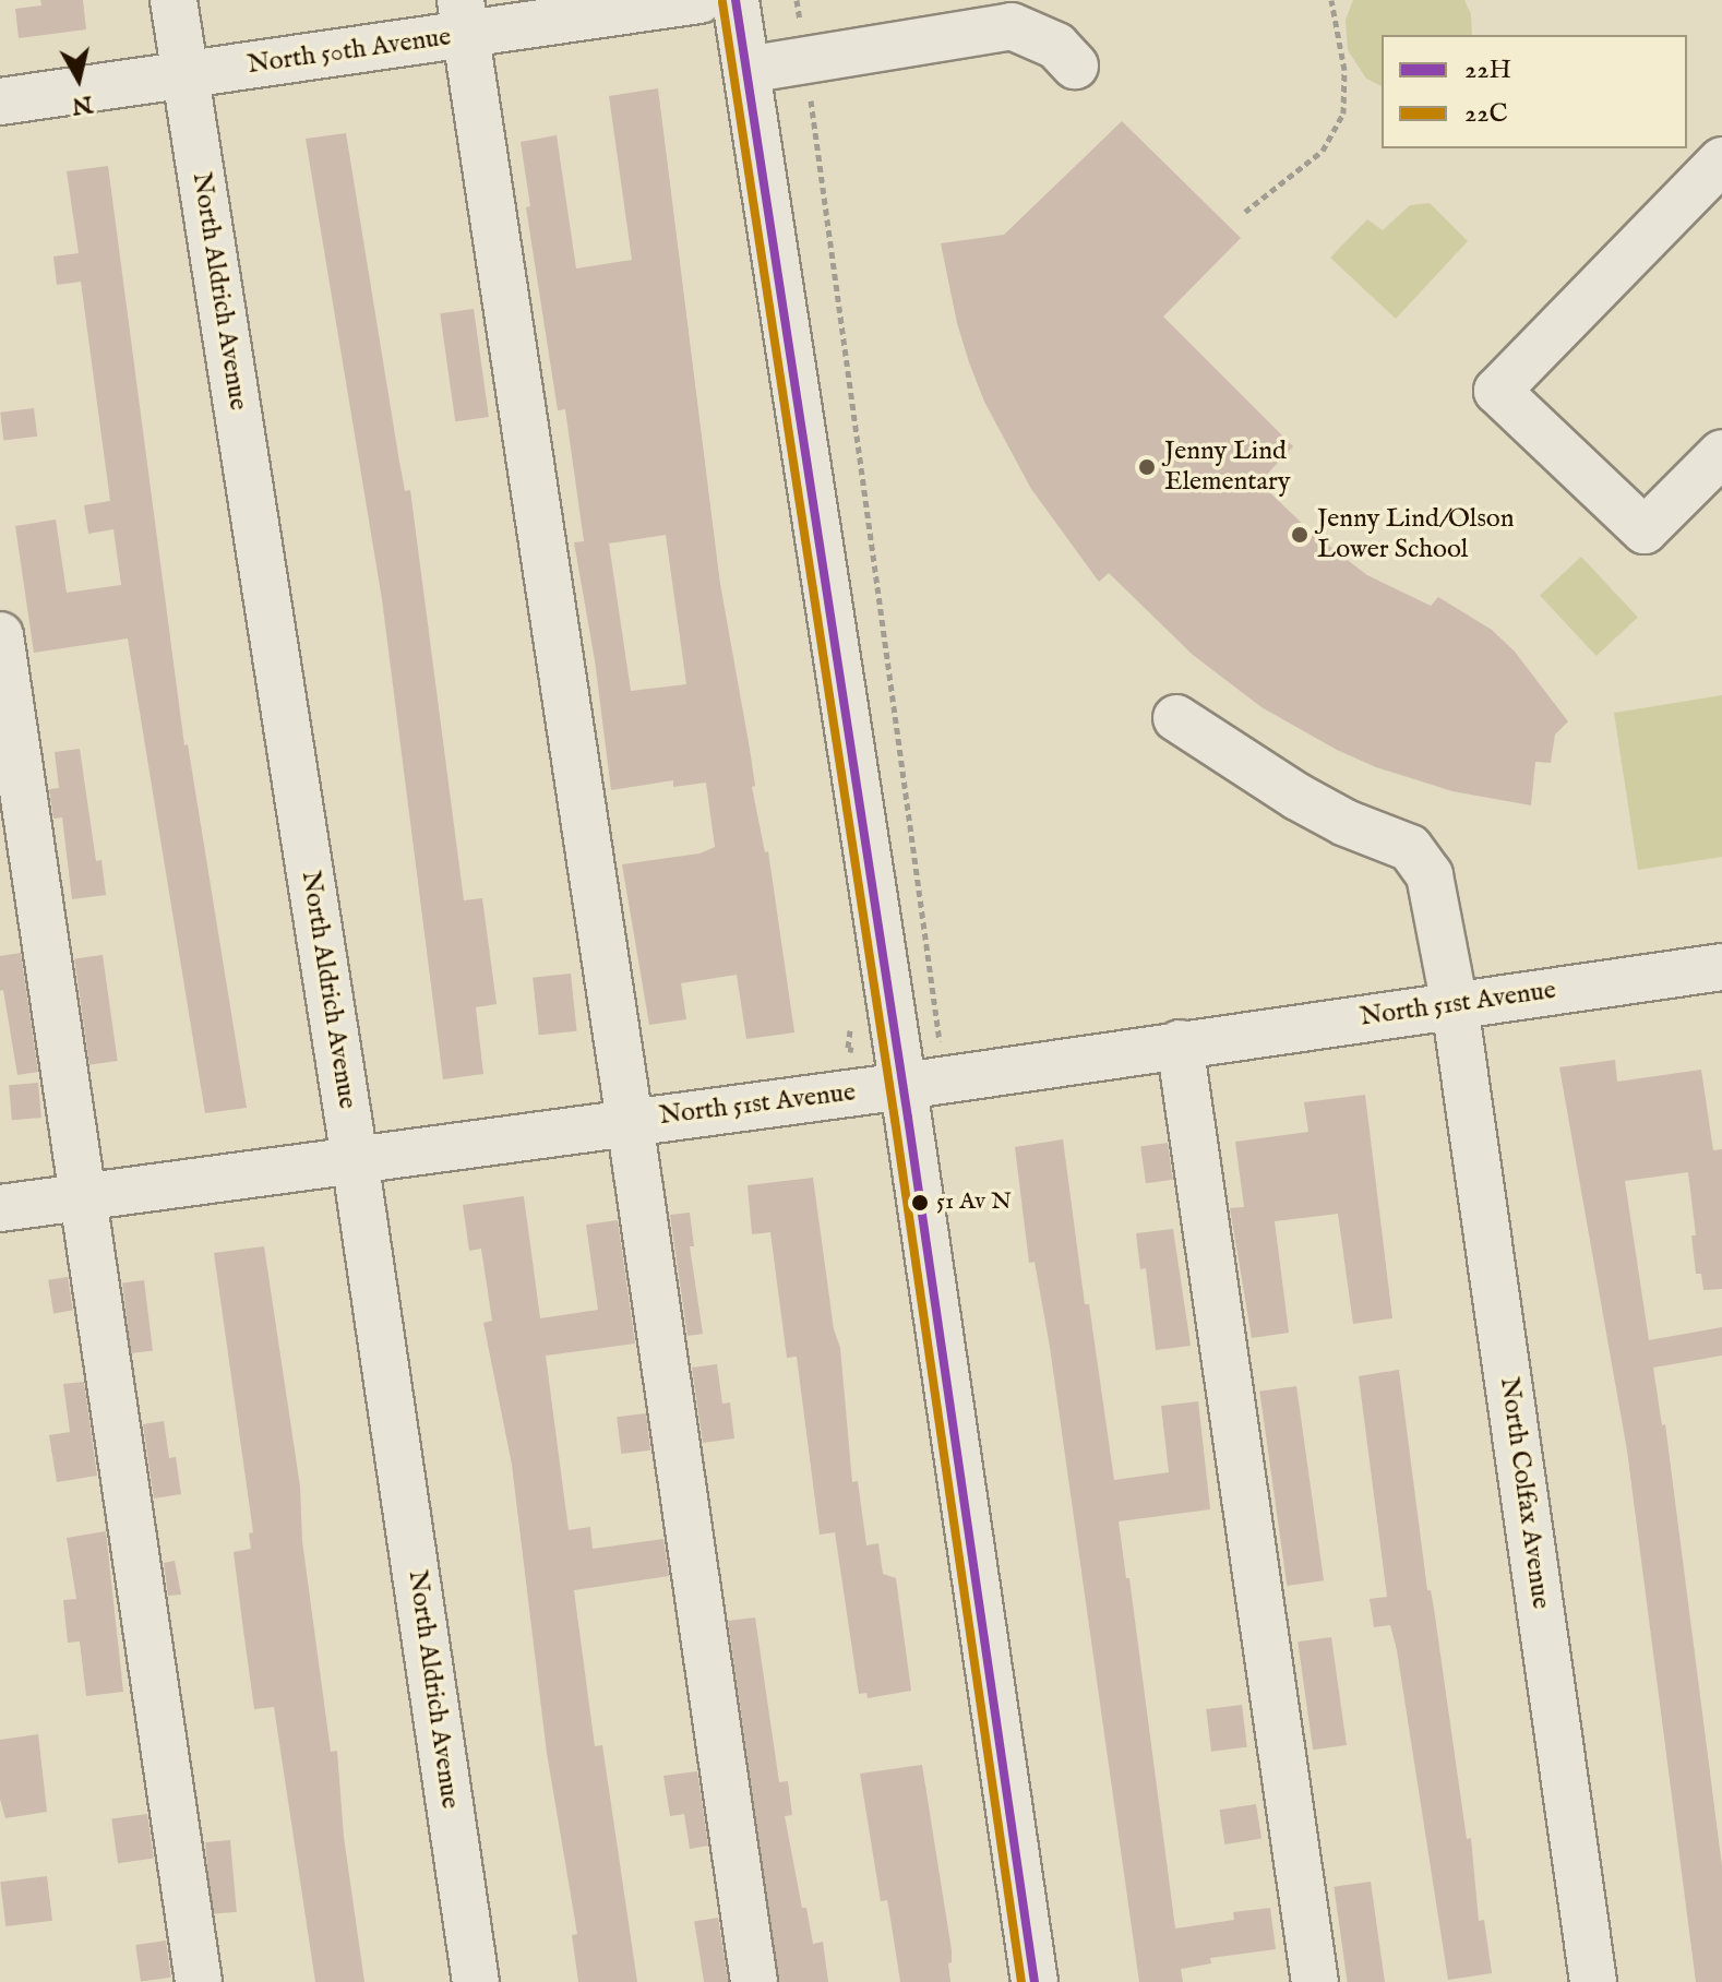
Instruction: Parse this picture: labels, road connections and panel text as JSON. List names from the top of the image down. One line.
{"streets":{"street":["North 50th Avenue","North Aldrich Avenue","North 51st Avenue","North Colfax Avenue"]},"crossings":[["North 50th Avenue","North Aldrich Avenue"],["North Aldrich Avenue","North 51st Avenue"],["North 51st Avenue","North Colfax Avenue"]],"places":["Jenny Lind Elementary","Jenny Lind/Olson Lower School","51 Av N"],"lines":["transit line 22H","transit line 22C"],"legend":["22H","22C"],"north":"bottom"}
